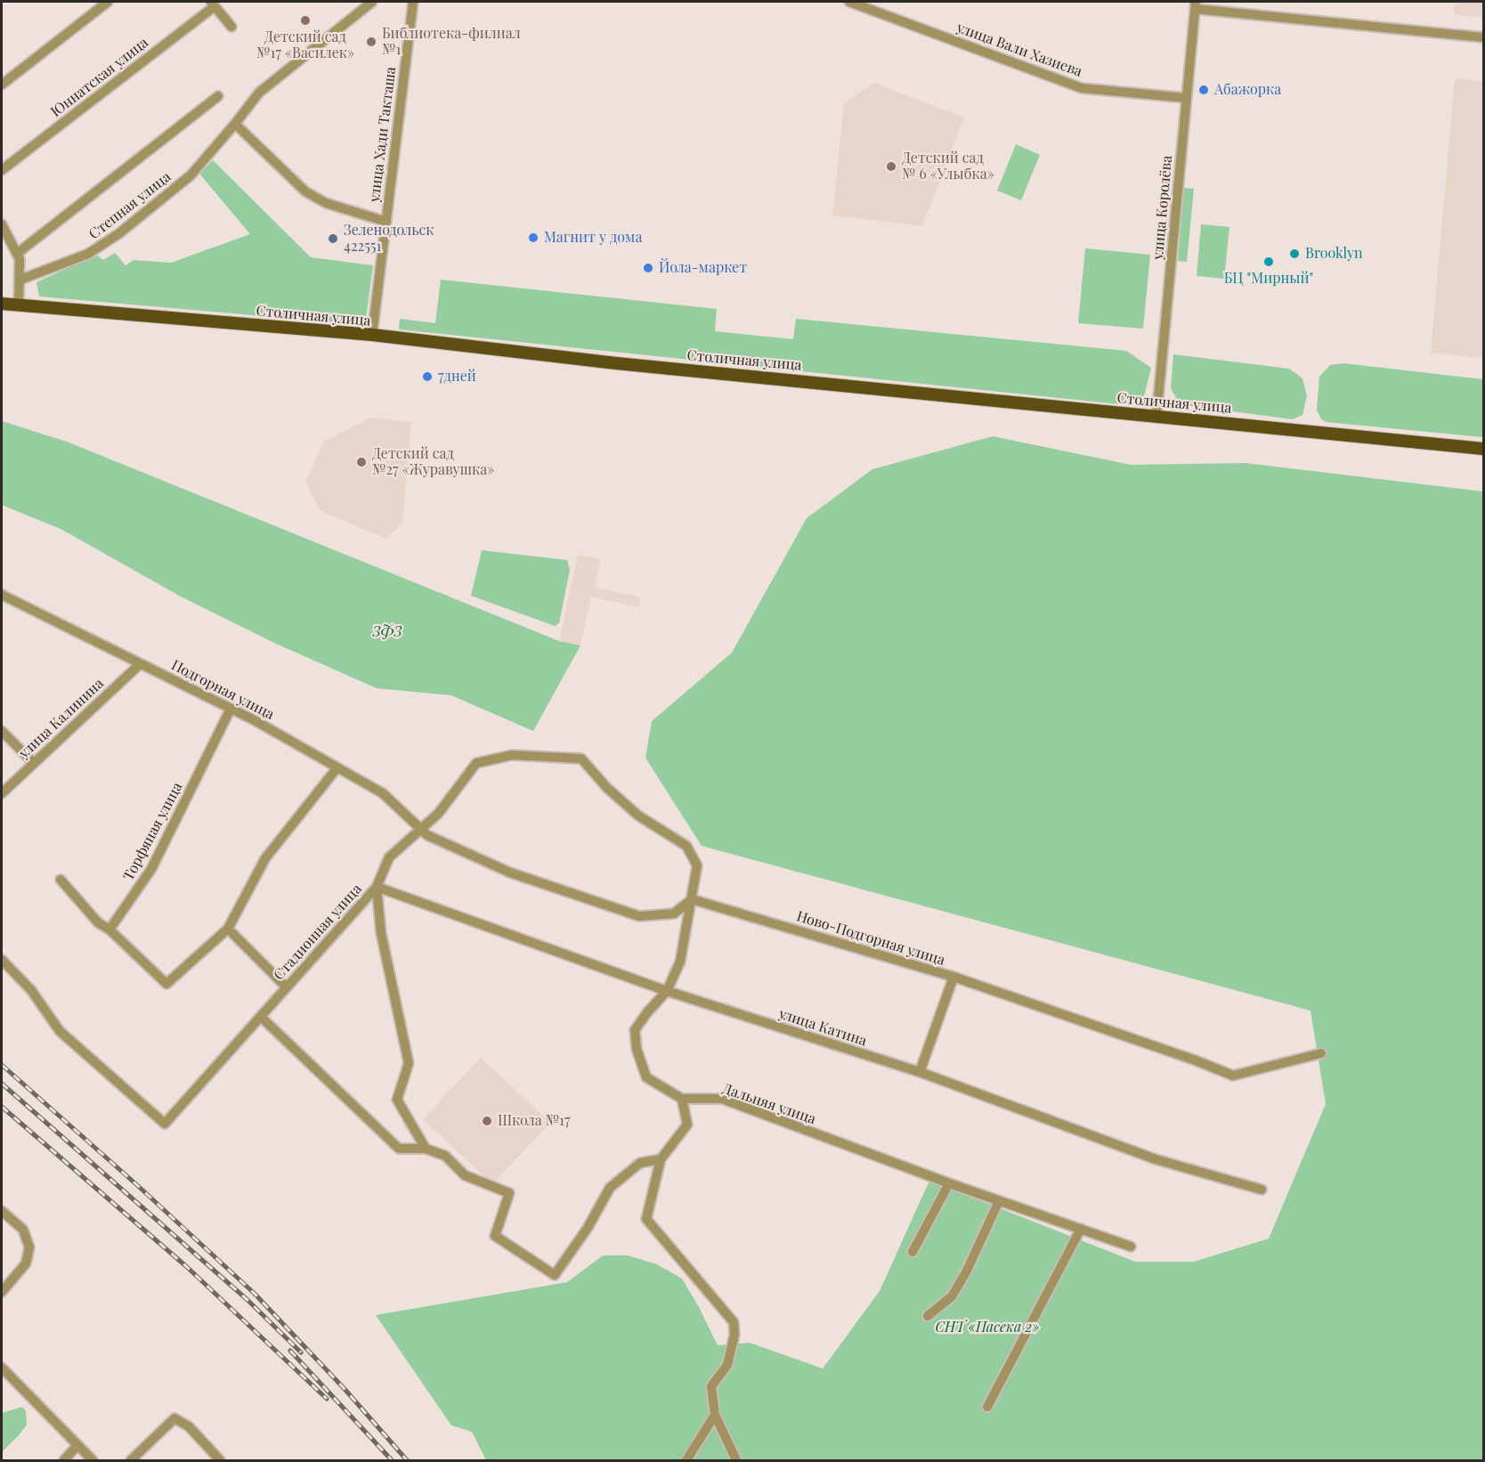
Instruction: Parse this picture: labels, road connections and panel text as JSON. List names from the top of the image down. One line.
{"streets":{"main road":["Столичная улица"],"street":["улица Вали Хазиева","Юннатская улица","улица Хади Такташа","Степная улица","улица Королёва","Подгорная улица","улица Калинина","Торфяная улица","Стадионная улица","Ново-Подгорная улица","улица Катина","Дальняя улица"]},"crossings":[["улица Вали Хазиева","улица Королёва"],["улица Хади Такташа","Столичная улица"],["улица Королёва","Столичная улица"],["Подгорная улица","улица Калинина"],["Подгорная улица","Торфяная улица"],["Подгорная улица","Стадионная улица"],["Стадионная улица","Ново-Подгорная улица"],["Стадионная улица","улица Катина"]],"parks":["ЗФЗ","СНТ «Пасека 2»"],"places":["Детский сад №17 «Василек»","Библиотека-филиал №1","Абажорка","Детский сад № 6 «Улыбка»","Магнит у дома","Зеленодольск 422551","Brooklyn","БЦ \"Мирный\"","Йола-маркет","7дней","Детский сад №27 «Журавушка»","Школа №17"]}
